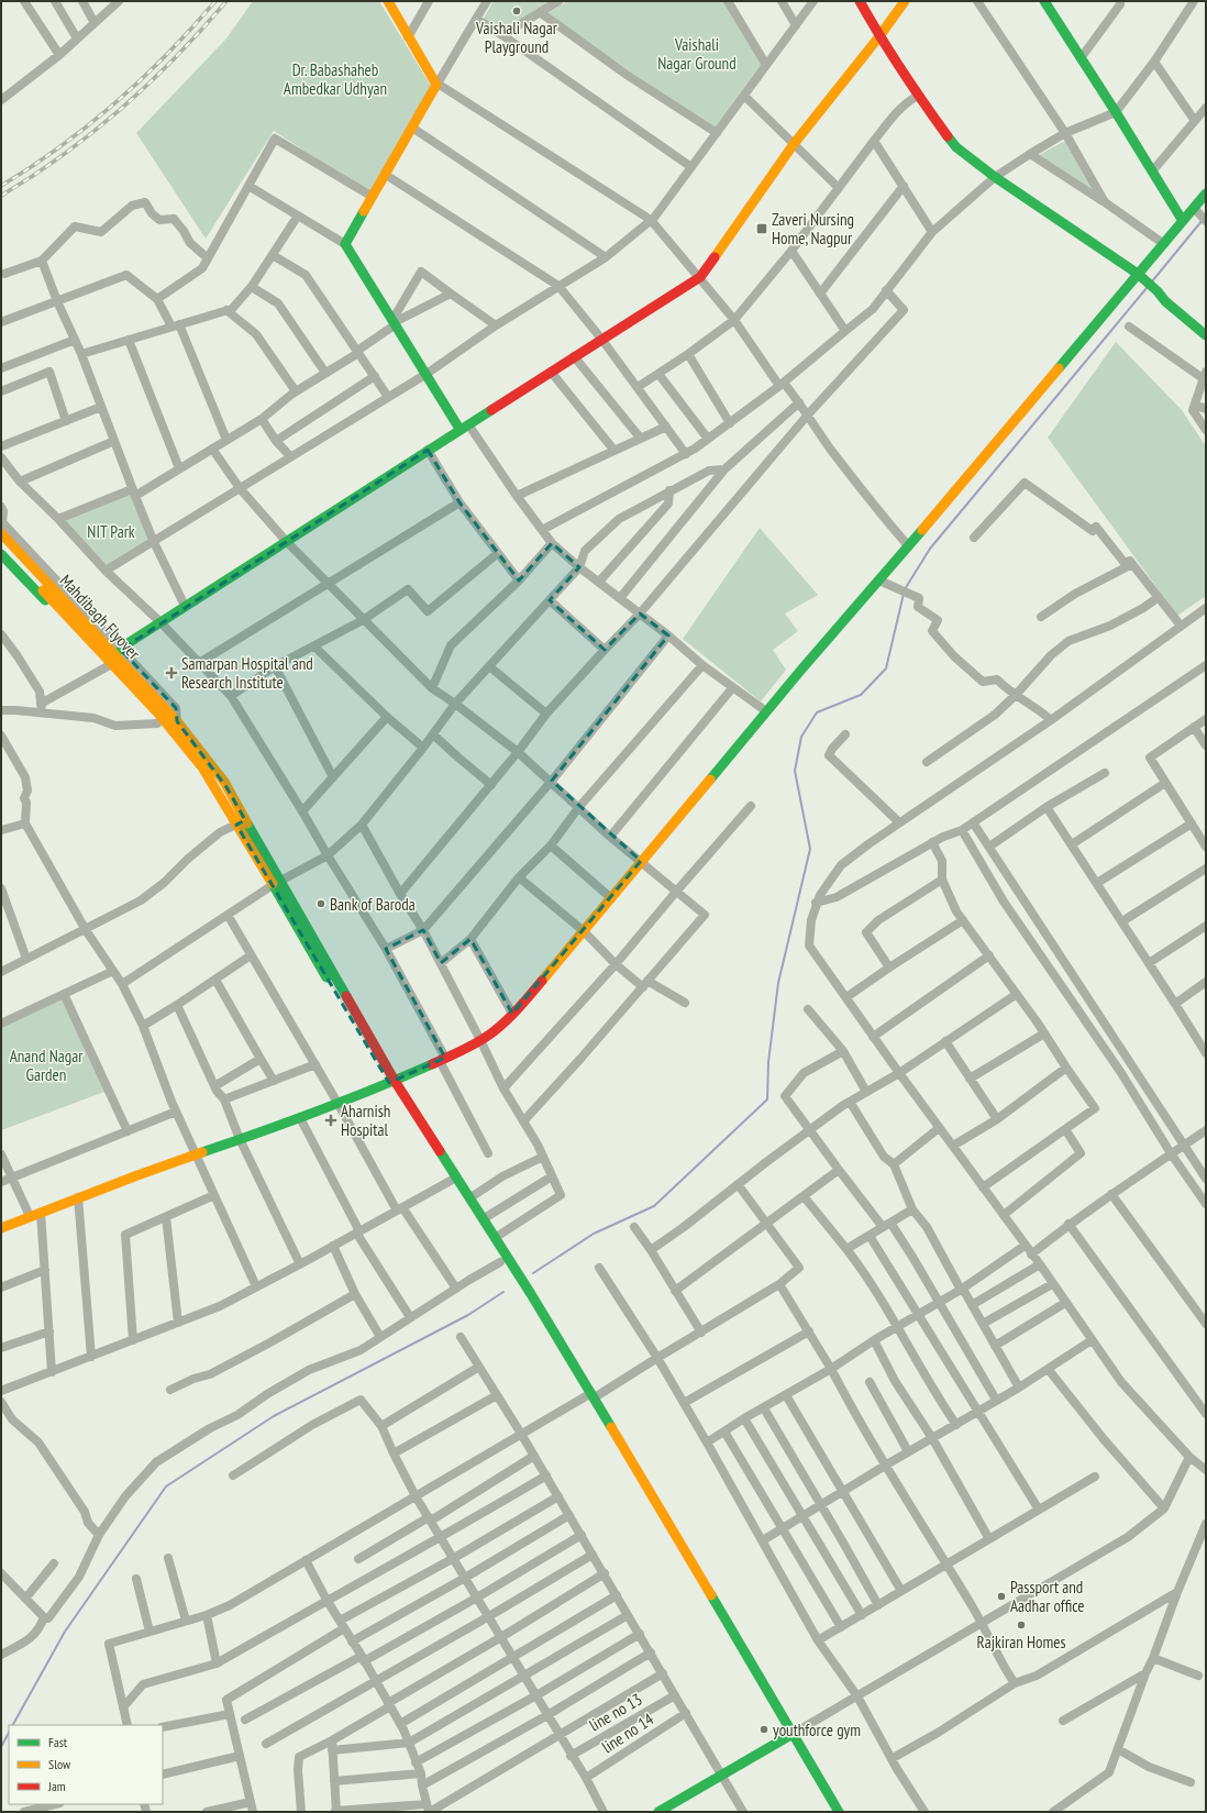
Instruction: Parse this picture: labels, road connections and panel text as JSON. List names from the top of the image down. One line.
{"streets":{"street":["Mahdibagh Flyover","line no 13","line no 14"]},"parks":["Vaishali Nagar Ground","Dr. Babashaheb Ambedkar Udhyan","NIT Park","Anand Nagar Garden"],"places":{"other":["Vaishali Nagar Playground","Bank of Baroda","Passport and Aadhar office","Rajkiran Homes","youthforce gym"],"transit":["Zaveri Nursing Home, Nagpur"],"health":["Samarpan Hospital and Research Institute","Aharnish Hospital"]},"legend":["Fast","Slow","Jam"]}
